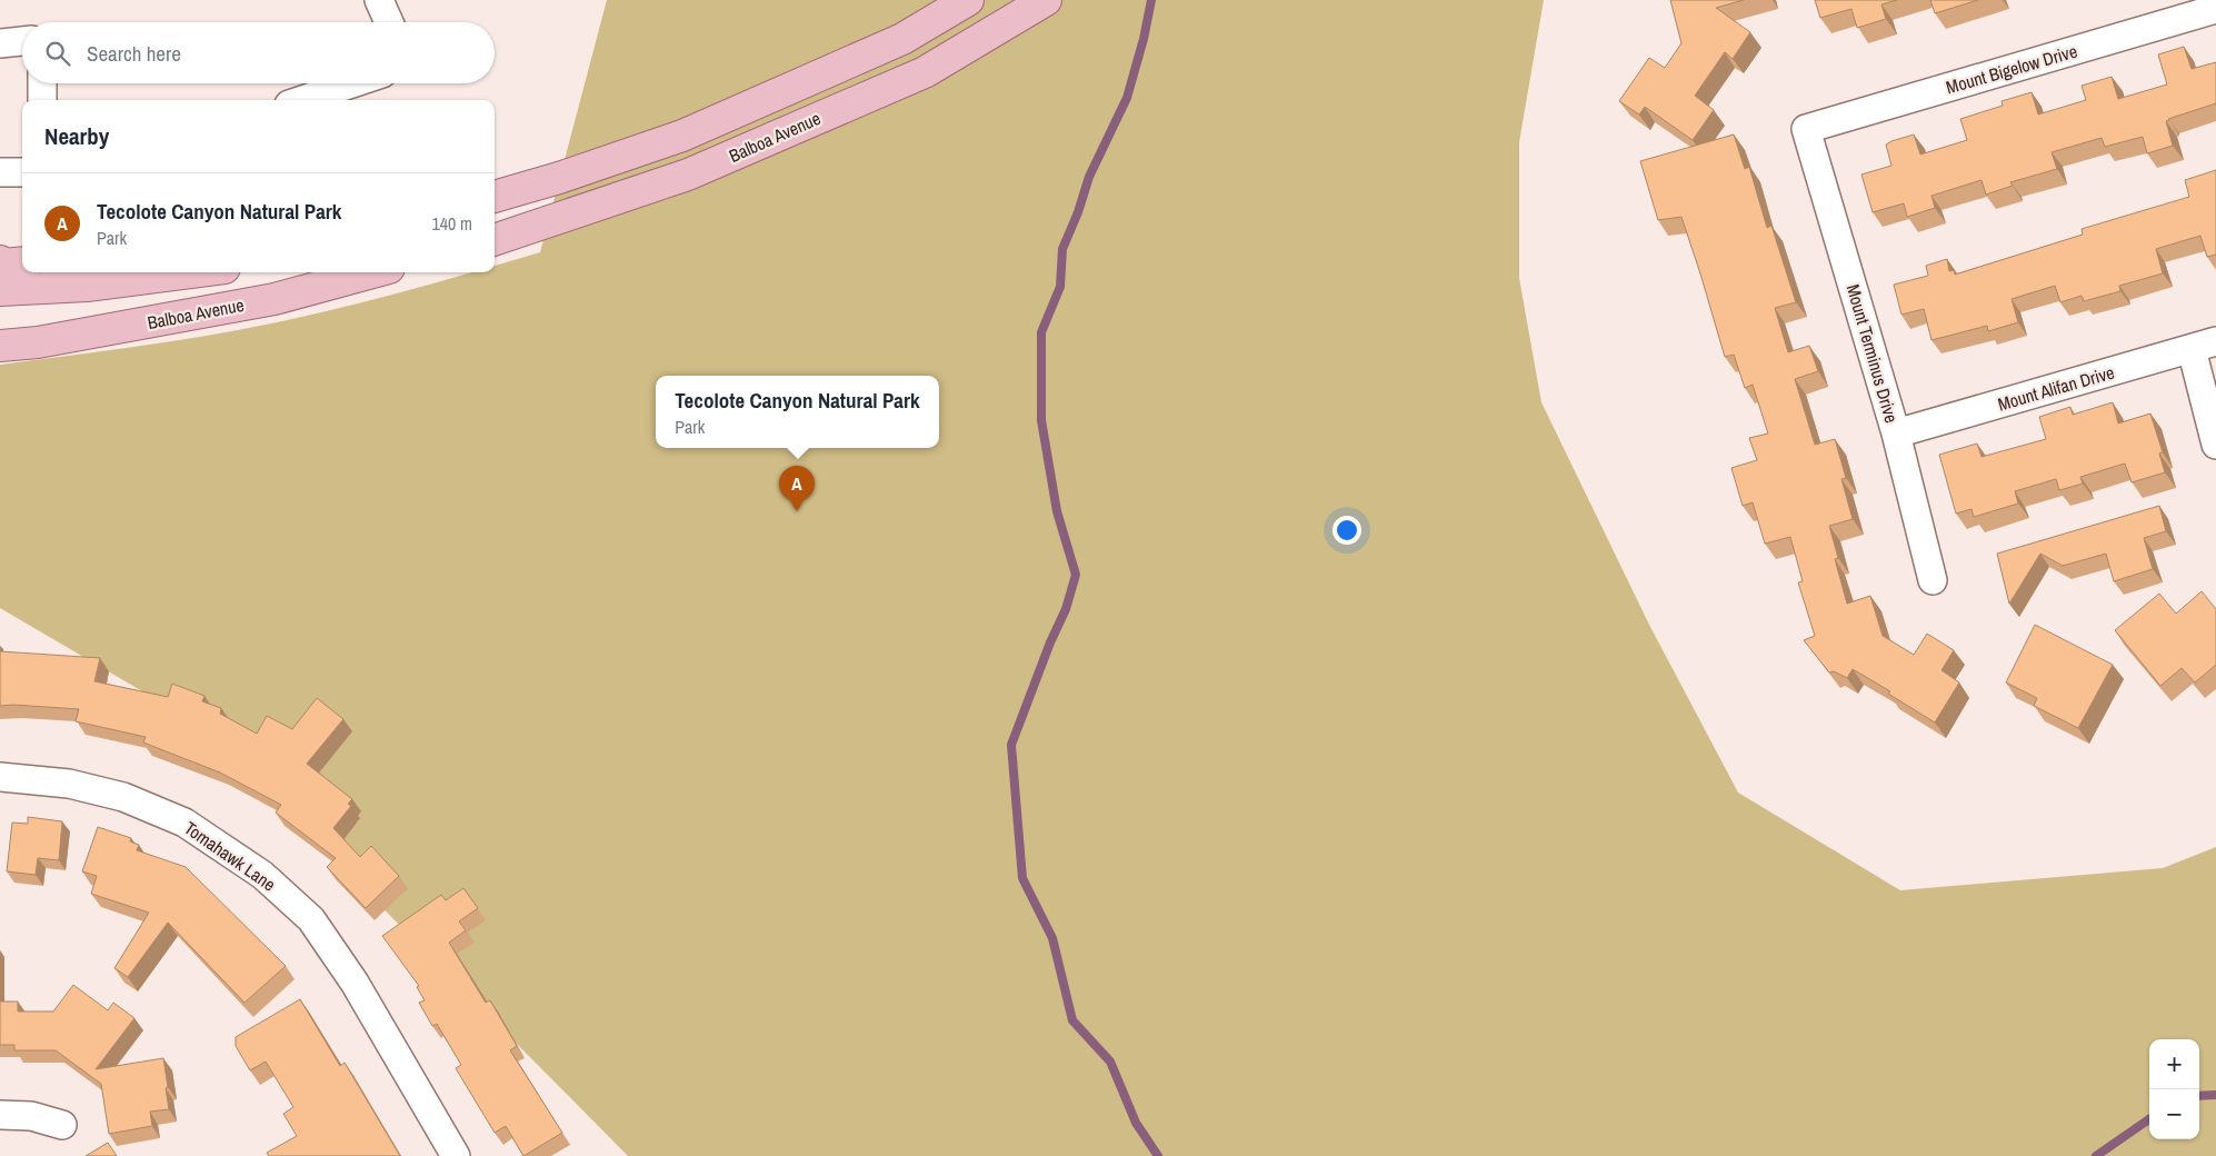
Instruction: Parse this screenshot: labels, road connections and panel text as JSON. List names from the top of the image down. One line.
{"streets":{"main road":["Balboa Avenue"],"street":["Mount Bigelow Drive","Mount Terminus Drive","Mount Alifan Drive","Tomahawk Lane"]},"crossings":[["Mount Bigelow Drive","Mount Terminus Drive"],["Mount Terminus Drive","Mount Alifan Drive"]],"page":{"search":"Search here","heading":"Nearby","list":[{"mark":"A","name":"Tecolote Canyon Natural Park","note":"Park","value":"140 m"}],"popup":["Tecolote Canyon Natural Park","Park"],"pins":"A","map_buttons":["+","−"]}}
